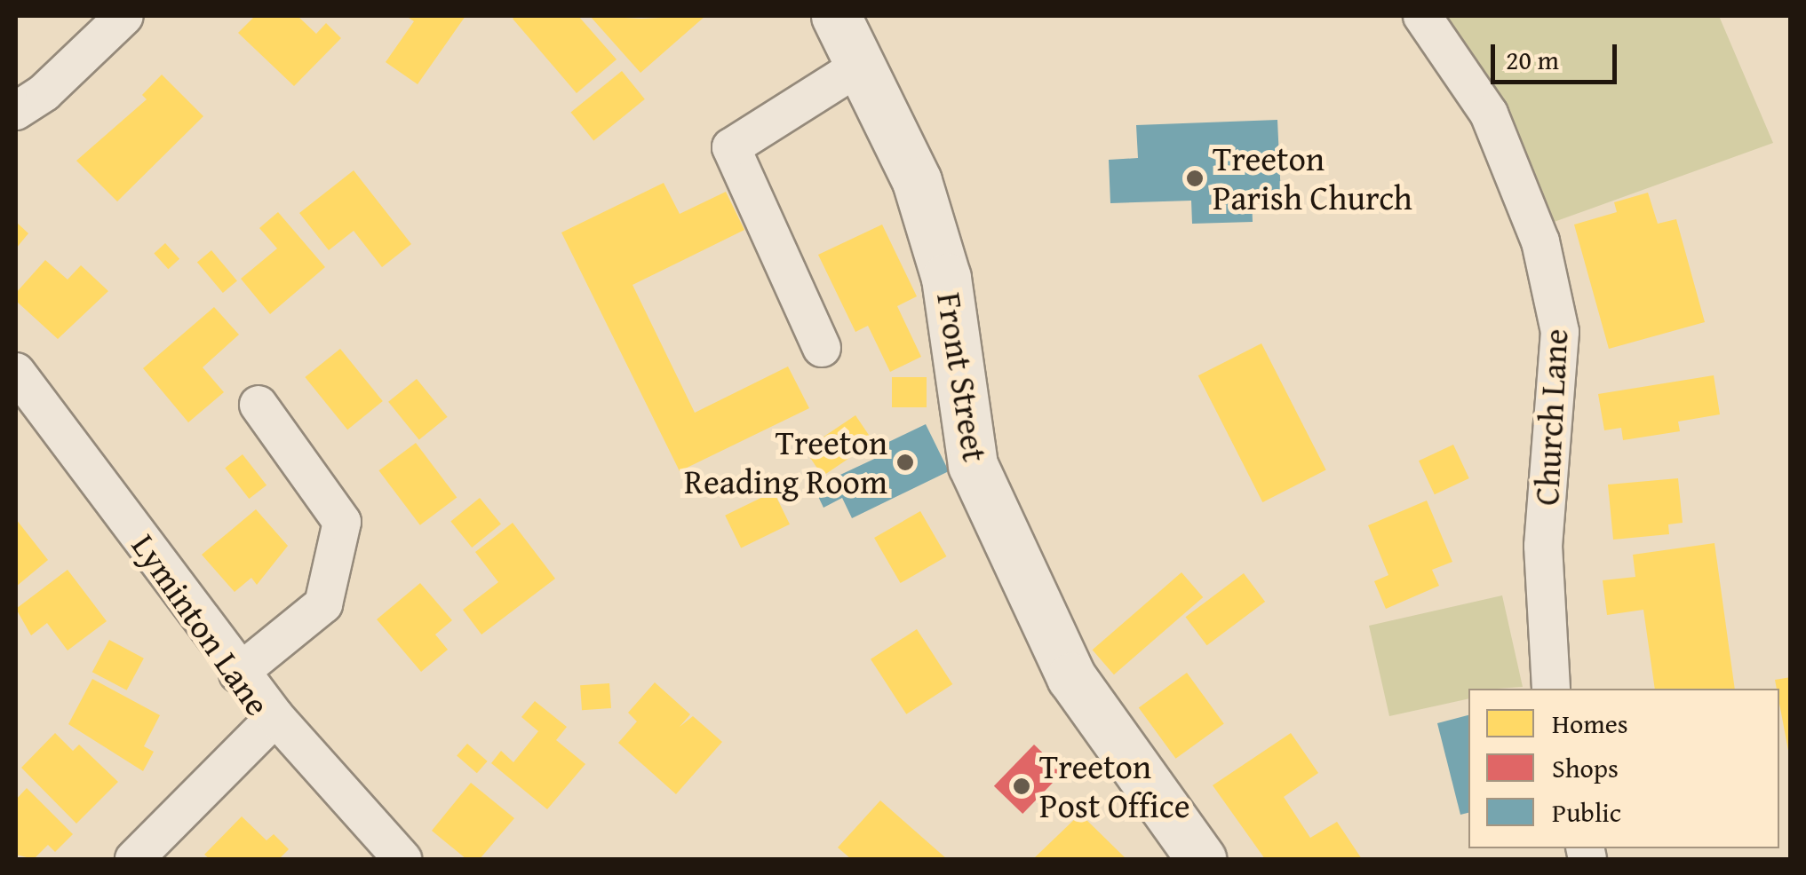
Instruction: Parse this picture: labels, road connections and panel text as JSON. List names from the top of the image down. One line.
{"streets":{"street":["Front Street","Church Lane","Lyminton Lane"]},"places":["Treeton Parish Church","Treeton Reading Room","Treeton Post Office"],"legend":["Homes","Shops","Public"],"scale_bar":"20 m"}
